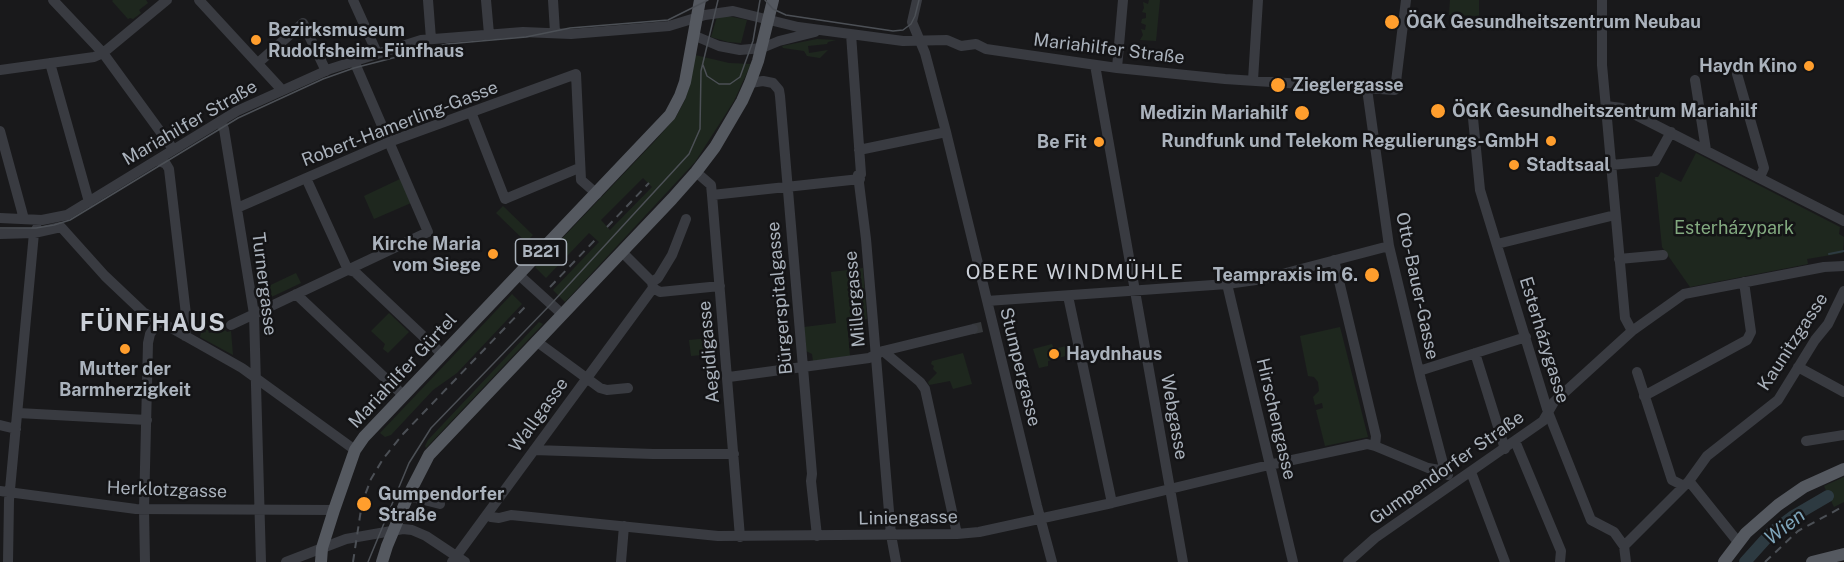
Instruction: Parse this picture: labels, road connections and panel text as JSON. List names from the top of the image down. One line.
{"streets":{"main road":["B221","Mariahilfer Gürtel"],"street":["Mariahilfer Straße","Robert-Hamerling-Gasse","Turnergasse","Otto-Bauer-Gasse","Bürgerspitalgasse","Millergasse","Esterházygasse","Kaunitzgasse","Aegidigasse","Stumpergasse","Wallgasse","Webgasse","Hirschengasse","Gumpendorfer Straße","Herklotzgasse","Liniengasse"]},"crossings":[["Mariahilfer Straße","B221"],["Mariahilfer Straße","Turnergasse"],["Mariahilfer Straße","Otto-Bauer-Gasse"],["Mariahilfer Straße","Millergasse"],["Mariahilfer Straße","Stumpergasse"],["Mariahilfer Straße","Mariahilfer Gürtel"],["Mariahilfer Straße","Webgasse"],["Robert-Hamerling-Gasse","Turnergasse"],["B221","Mariahilfer Gürtel"],["Turnergasse","Herklotzgasse"],["Bürgerspitalgasse","Liniengasse"],["Millergasse","Liniengasse"],["Esterházygasse","Kaunitzgasse"],["Esterházygasse","Gumpendorfer Straße"],["Aegidigasse","Liniengasse"],["Stumpergasse","Liniengasse"],["Mariahilfer Gürtel","Herklotzgasse"],["Wallgasse","Liniengasse"],["Webgasse","Liniengasse"],["Hirschengasse","Liniengasse"]],"districts":["OBERE WINDMÜHLE","FÜNFHAUS"],"water":["Wien"],"parks":["Esterházypark"],"places":["ÖGK Gesundheitszentrum Neubau","Bezirksmuseum Rudolfsheim-Fünfhaus","Haydn Kino","Zieglergasse","ÖGK Gesundheitszentrum Mariahilf","Medizin Mariahilf","Rundfunk und Telekom Regulierungs-GmbH","Be Fit","Stadtsaal","Kirche Maria vom Siege","Teampraxis im 6.","Mutter der Barmherzigkeit","Haydnhaus","Gumpendorfer Straße"]}
